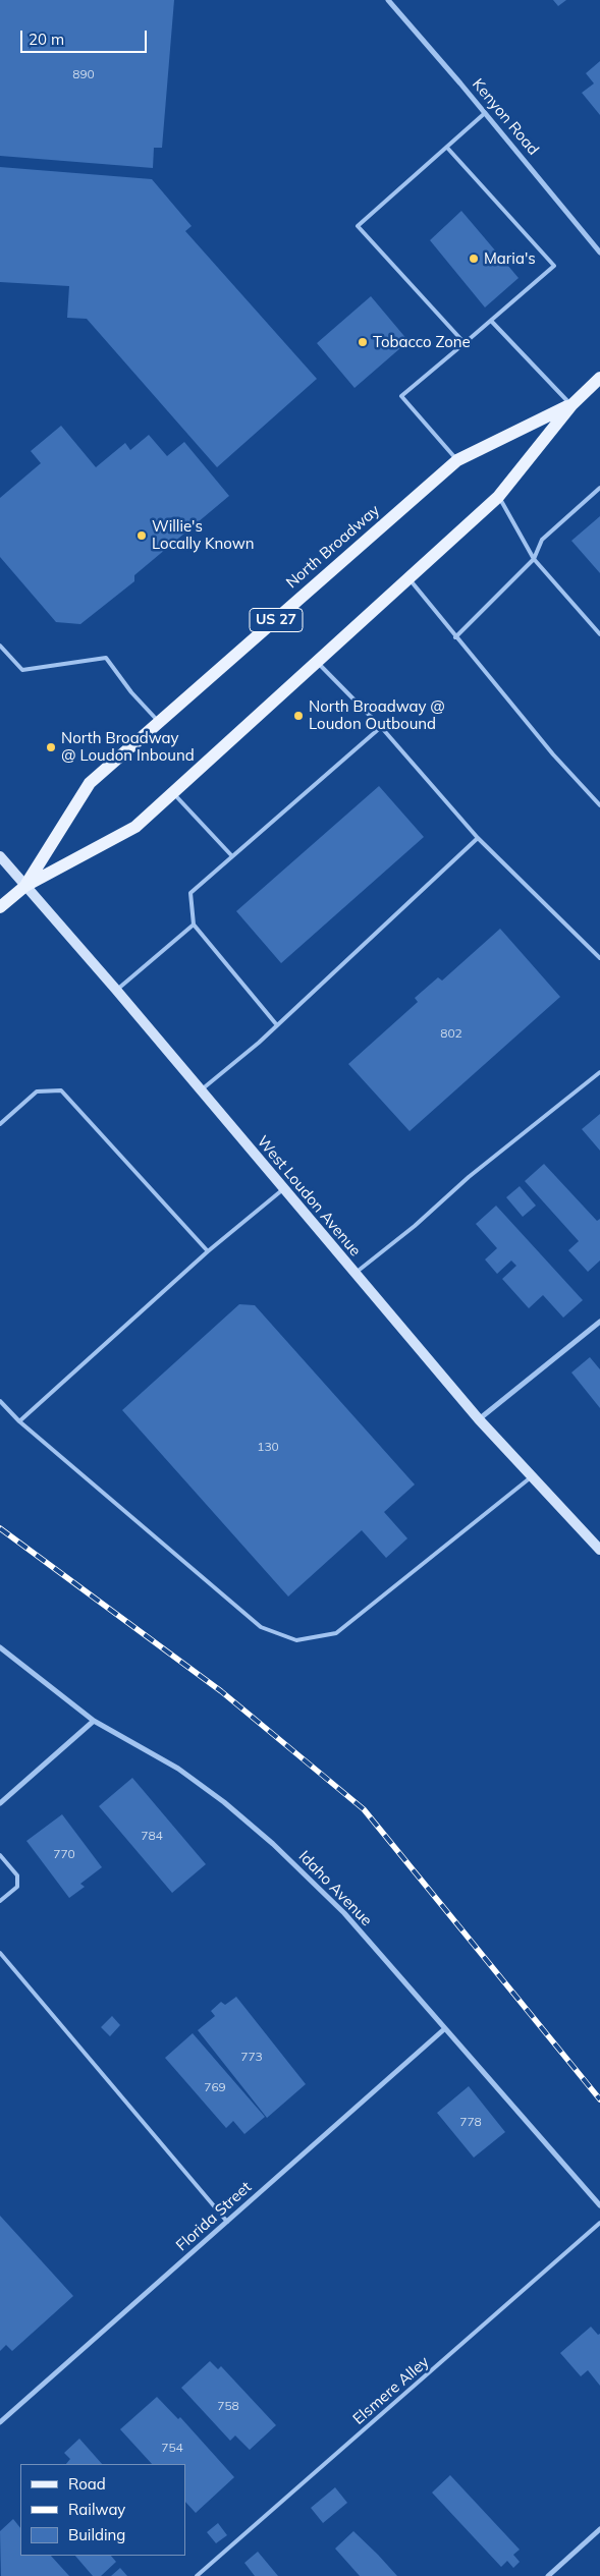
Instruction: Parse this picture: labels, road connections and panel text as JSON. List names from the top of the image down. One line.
{"streets":{"main road":["North Broadway","US 27","West Loudon Avenue"],"street":["Kenyon Road","Idaho Avenue","Florida Street"],"lane":["Elsmere Alley"]},"crossings":[["North Broadway","West Loudon Avenue"],["Idaho Avenue","Florida Street"]],"places":["Maria's","Tobacco Zone","Willie's Locally Known","North Broadway @ Loudon Outbound","North Broadway @ Loudon Inbound"],"house_numbers":["890","802","130","784","770","773","769","778","758","754"],"legend":["Road","Railway","Building"],"scale_bar":"20 m"}
